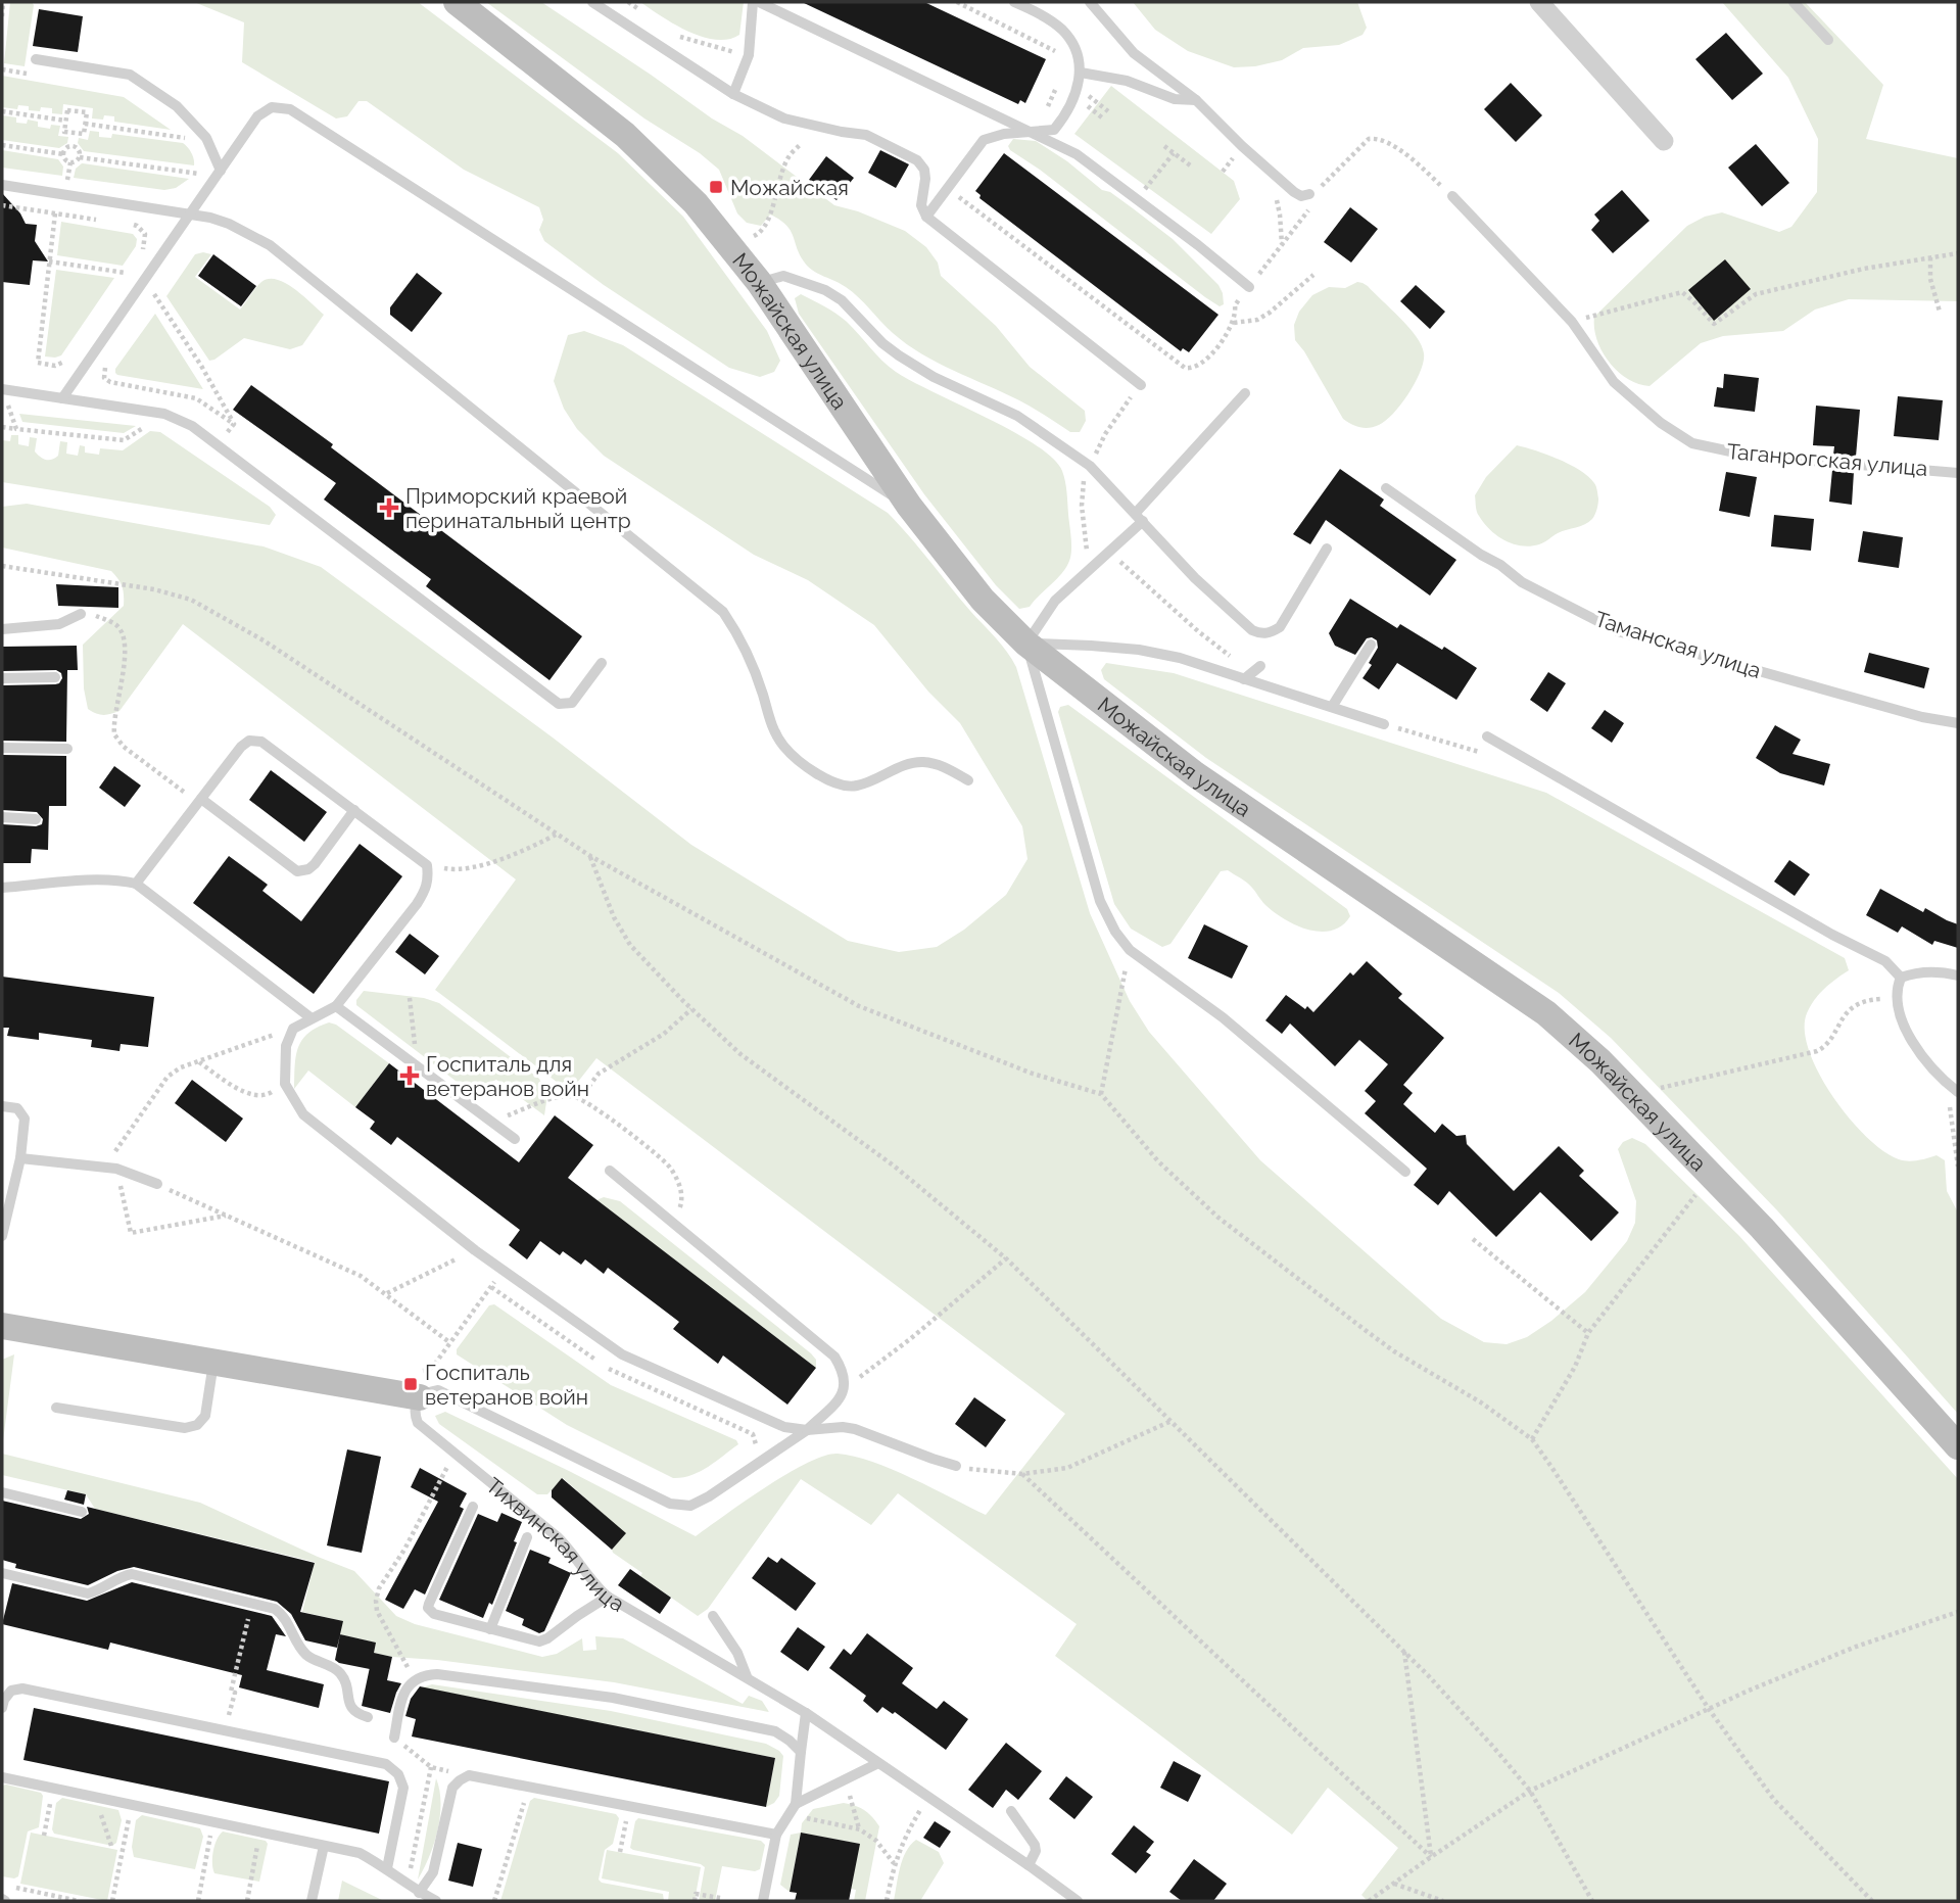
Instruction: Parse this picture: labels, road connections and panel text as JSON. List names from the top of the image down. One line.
{"streets":{"main road":["Можайская улица"],"lane":["Таганрогская улица","Таманская улица","Тихвинская улица"]},"places":{"transit":["Можайская","Госпиталь ветеранов войн"],"health":["Приморский краевой перинатальный центр","Госпиталь для ветеранов войн"]}}
